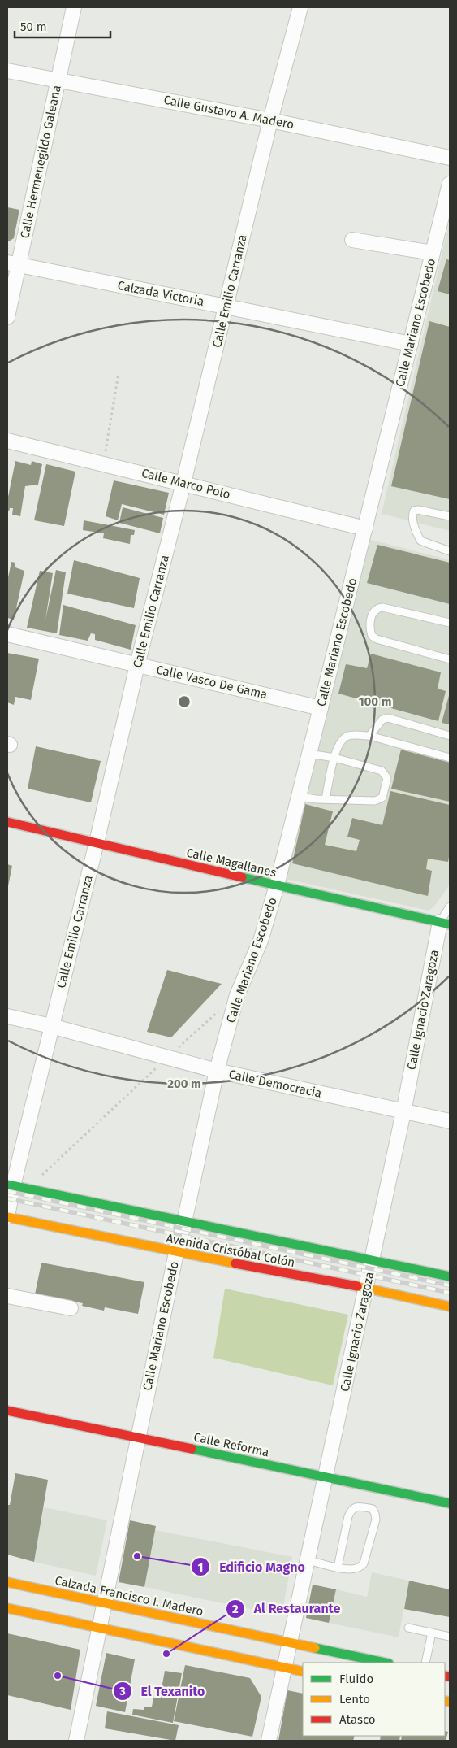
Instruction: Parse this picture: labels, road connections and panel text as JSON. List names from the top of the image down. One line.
{"streets":{"main road":["Calle Magallanes","Avenida Cristóbal Colón","Calle Reforma","Calzada Francisco I. Madero"],"street":["Calle Gustavo A. Madero","Calle Hermenegildo Galeana","Calle Emilio Carranza","Calzada Victoria","Calle Mariano Escobedo","Calle Marco Polo","Calle Vasco De Gama","Calle Ignacio Zaragoza","Calle Democracia"]},"crossings":[["Calle Gustavo A. Madero","Calle Hermenegildo Galeana"],["Calle Gustavo A. Madero","Calle Emilio Carranza"],["Calle Hermenegildo Galeana","Calzada Victoria"],["Calle Emilio Carranza","Calzada Victoria"],["Calle Emilio Carranza","Calle Marco Polo"],["Calle Emilio Carranza","Calle Vasco De Gama"],["Calle Emilio Carranza","Calle Magallanes"],["Calle Emilio Carranza","Calle Democracia"],["Calle Emilio Carranza","Avenida Cristóbal Colón"],["Calzada Victoria","Calle Mariano Escobedo"],["Calle Mariano Escobedo","Calle Marco Polo"],["Calle Mariano Escobedo","Calle Vasco De Gama"],["Calle Mariano Escobedo","Calle Magallanes"],["Calle Mariano Escobedo","Calle Democracia"],["Calle Mariano Escobedo","Avenida Cristóbal Colón"],["Calle Mariano Escobedo","Calle Reforma"],["Calle Mariano Escobedo","Calzada Francisco I. Madero"],["Calle Magallanes","Calle Ignacio Zaragoza"],["Calle Ignacio Zaragoza","Calle Democracia"],["Calle Ignacio Zaragoza","Avenida Cristóbal Colón"],["Calle Ignacio Zaragoza","Calle Reforma"],["Calle Ignacio Zaragoza","Calzada Francisco I. Madero"]],"places":["Edificio Magno","Al Restaurante","El Texanito"],"legend":["Fluido","Lento","Atasco"],"scale_bar":"50 m","rings":["100 m","200 m"]}
